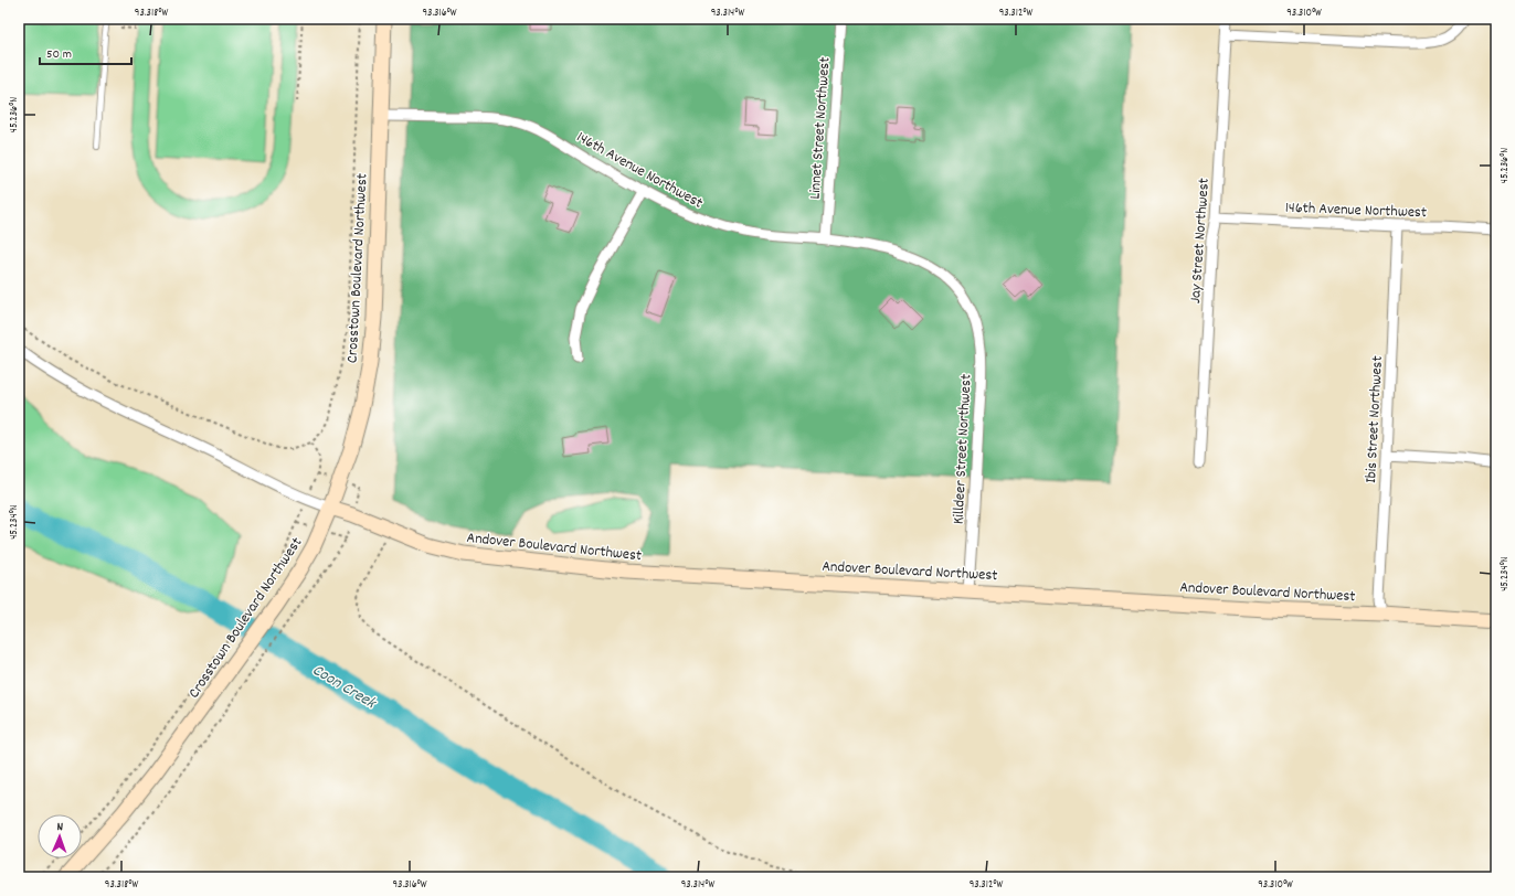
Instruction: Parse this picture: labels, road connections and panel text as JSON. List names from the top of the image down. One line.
{"streets":{"street":["Linnet Street Northwest","146th Avenue Northwest","Jay Street Northwest","Crosstown Boulevard Northwest","Ibis Street Northwest","Killdeer Street Northwest","Andover Boulevard Northwest"]},"crossings":[["Linnet Street Northwest","146th Avenue Northwest"],["146th Avenue Northwest","Jay Street Northwest"],["146th Avenue Northwest","Crosstown Boulevard Northwest"],["146th Avenue Northwest","Ibis Street Northwest"],["146th Avenue Northwest","Killdeer Street Northwest"],["Crosstown Boulevard Northwest","Andover Boulevard Northwest"],["Ibis Street Northwest","Andover Boulevard Northwest"],["Killdeer Street Northwest","Andover Boulevard Northwest"]],"water":["Coon Creek"],"scale_bar":"50 m","north":"top","coordinates":["93.318°W","93.316°W","93.314°W","93.312°W","93.310°W","45.236°N","45.234°N"]}
